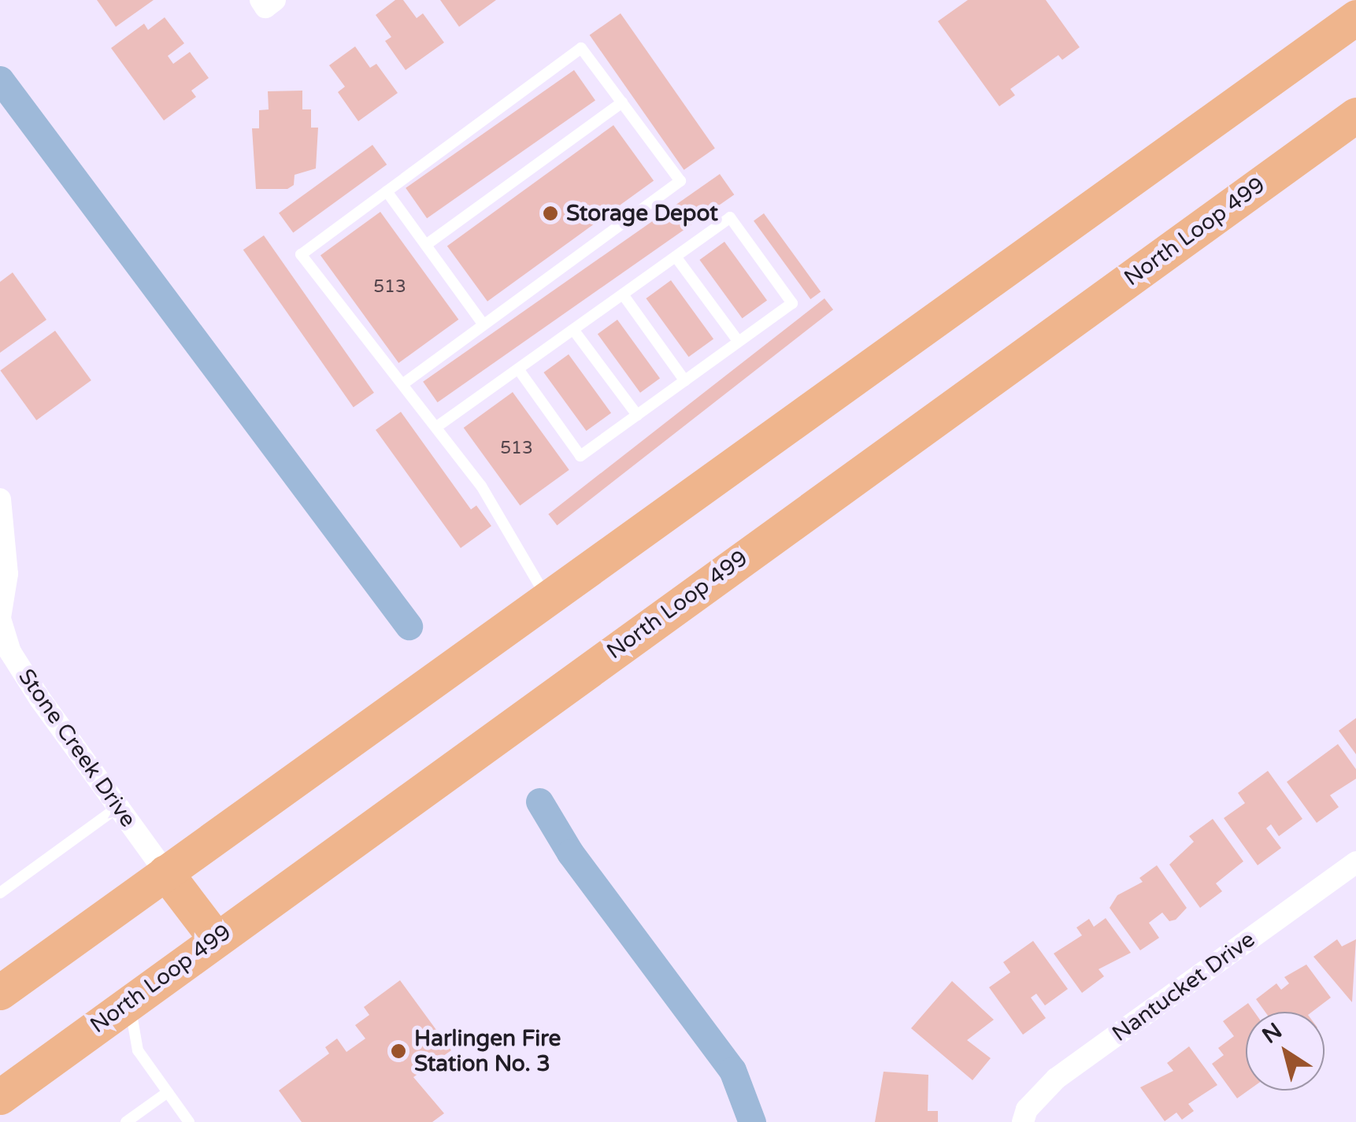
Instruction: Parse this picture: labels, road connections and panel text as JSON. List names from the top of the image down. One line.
{"streets":{"main road":["North Loop 499"],"street":["Stone Creek Drive","Nantucket Drive"]},"places":["Storage Depot","Harlingen Fire Station No. 3"],"house_numbers":["513","513"],"north":"top left"}
